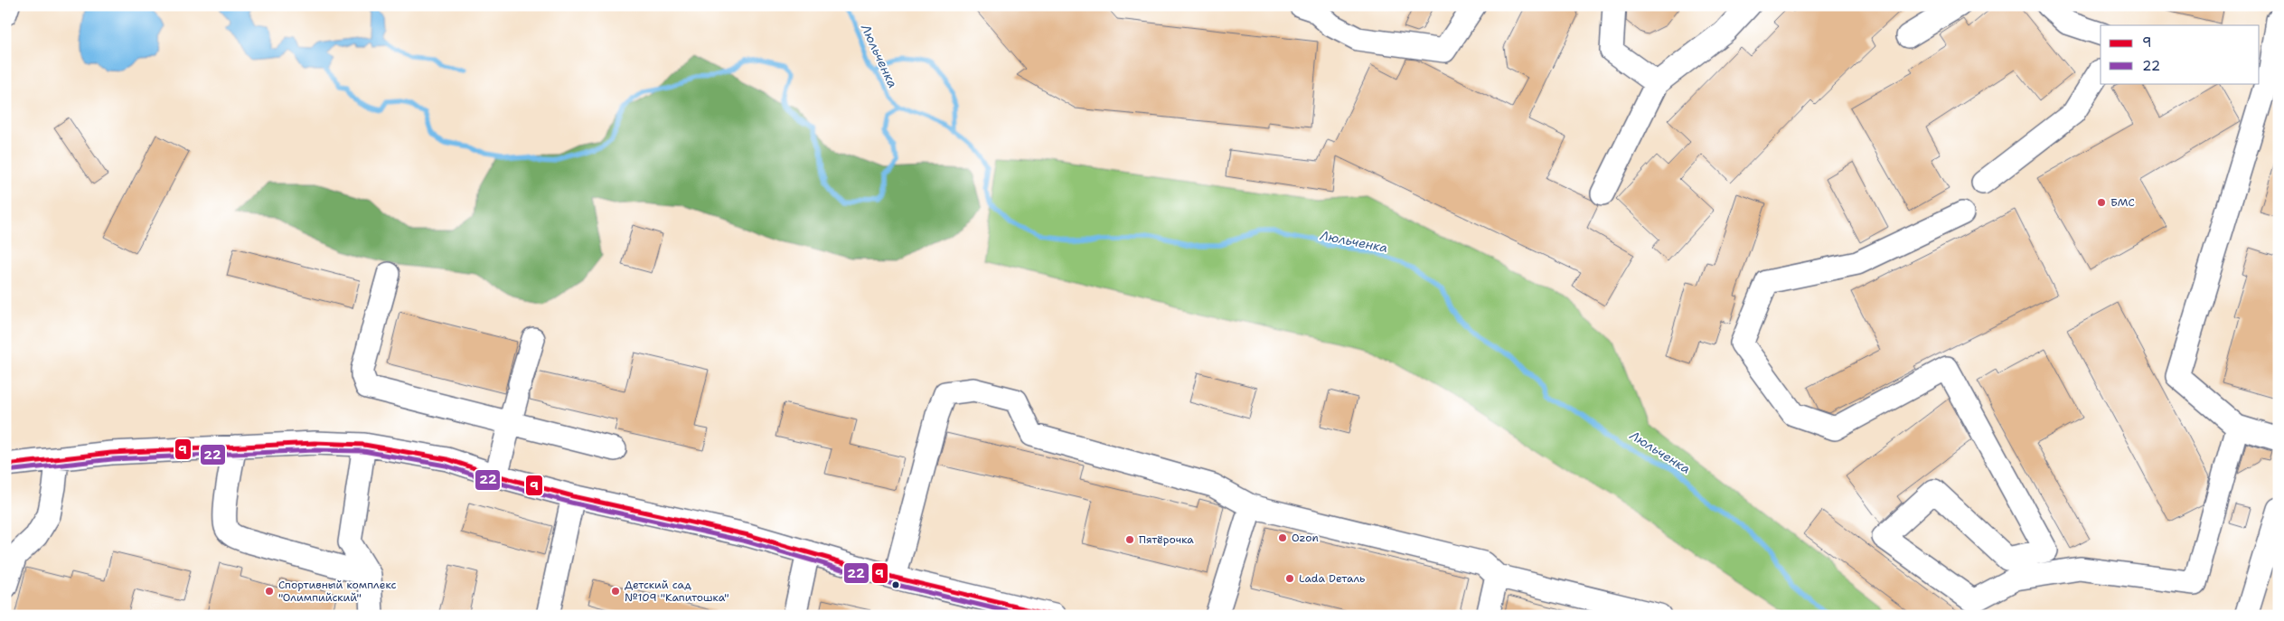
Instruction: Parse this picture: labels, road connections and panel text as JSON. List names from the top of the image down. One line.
{"water":["Люльченка"],"places":["БМС","Ozon","Пятёрочка","Lada Dеталь","Спортивный комплекс \"Олимпийский\"","Детский сад №109 \"Капитошка\""],"lines":["transit line 9","transit line 22"],"legend":["9","22"]}
